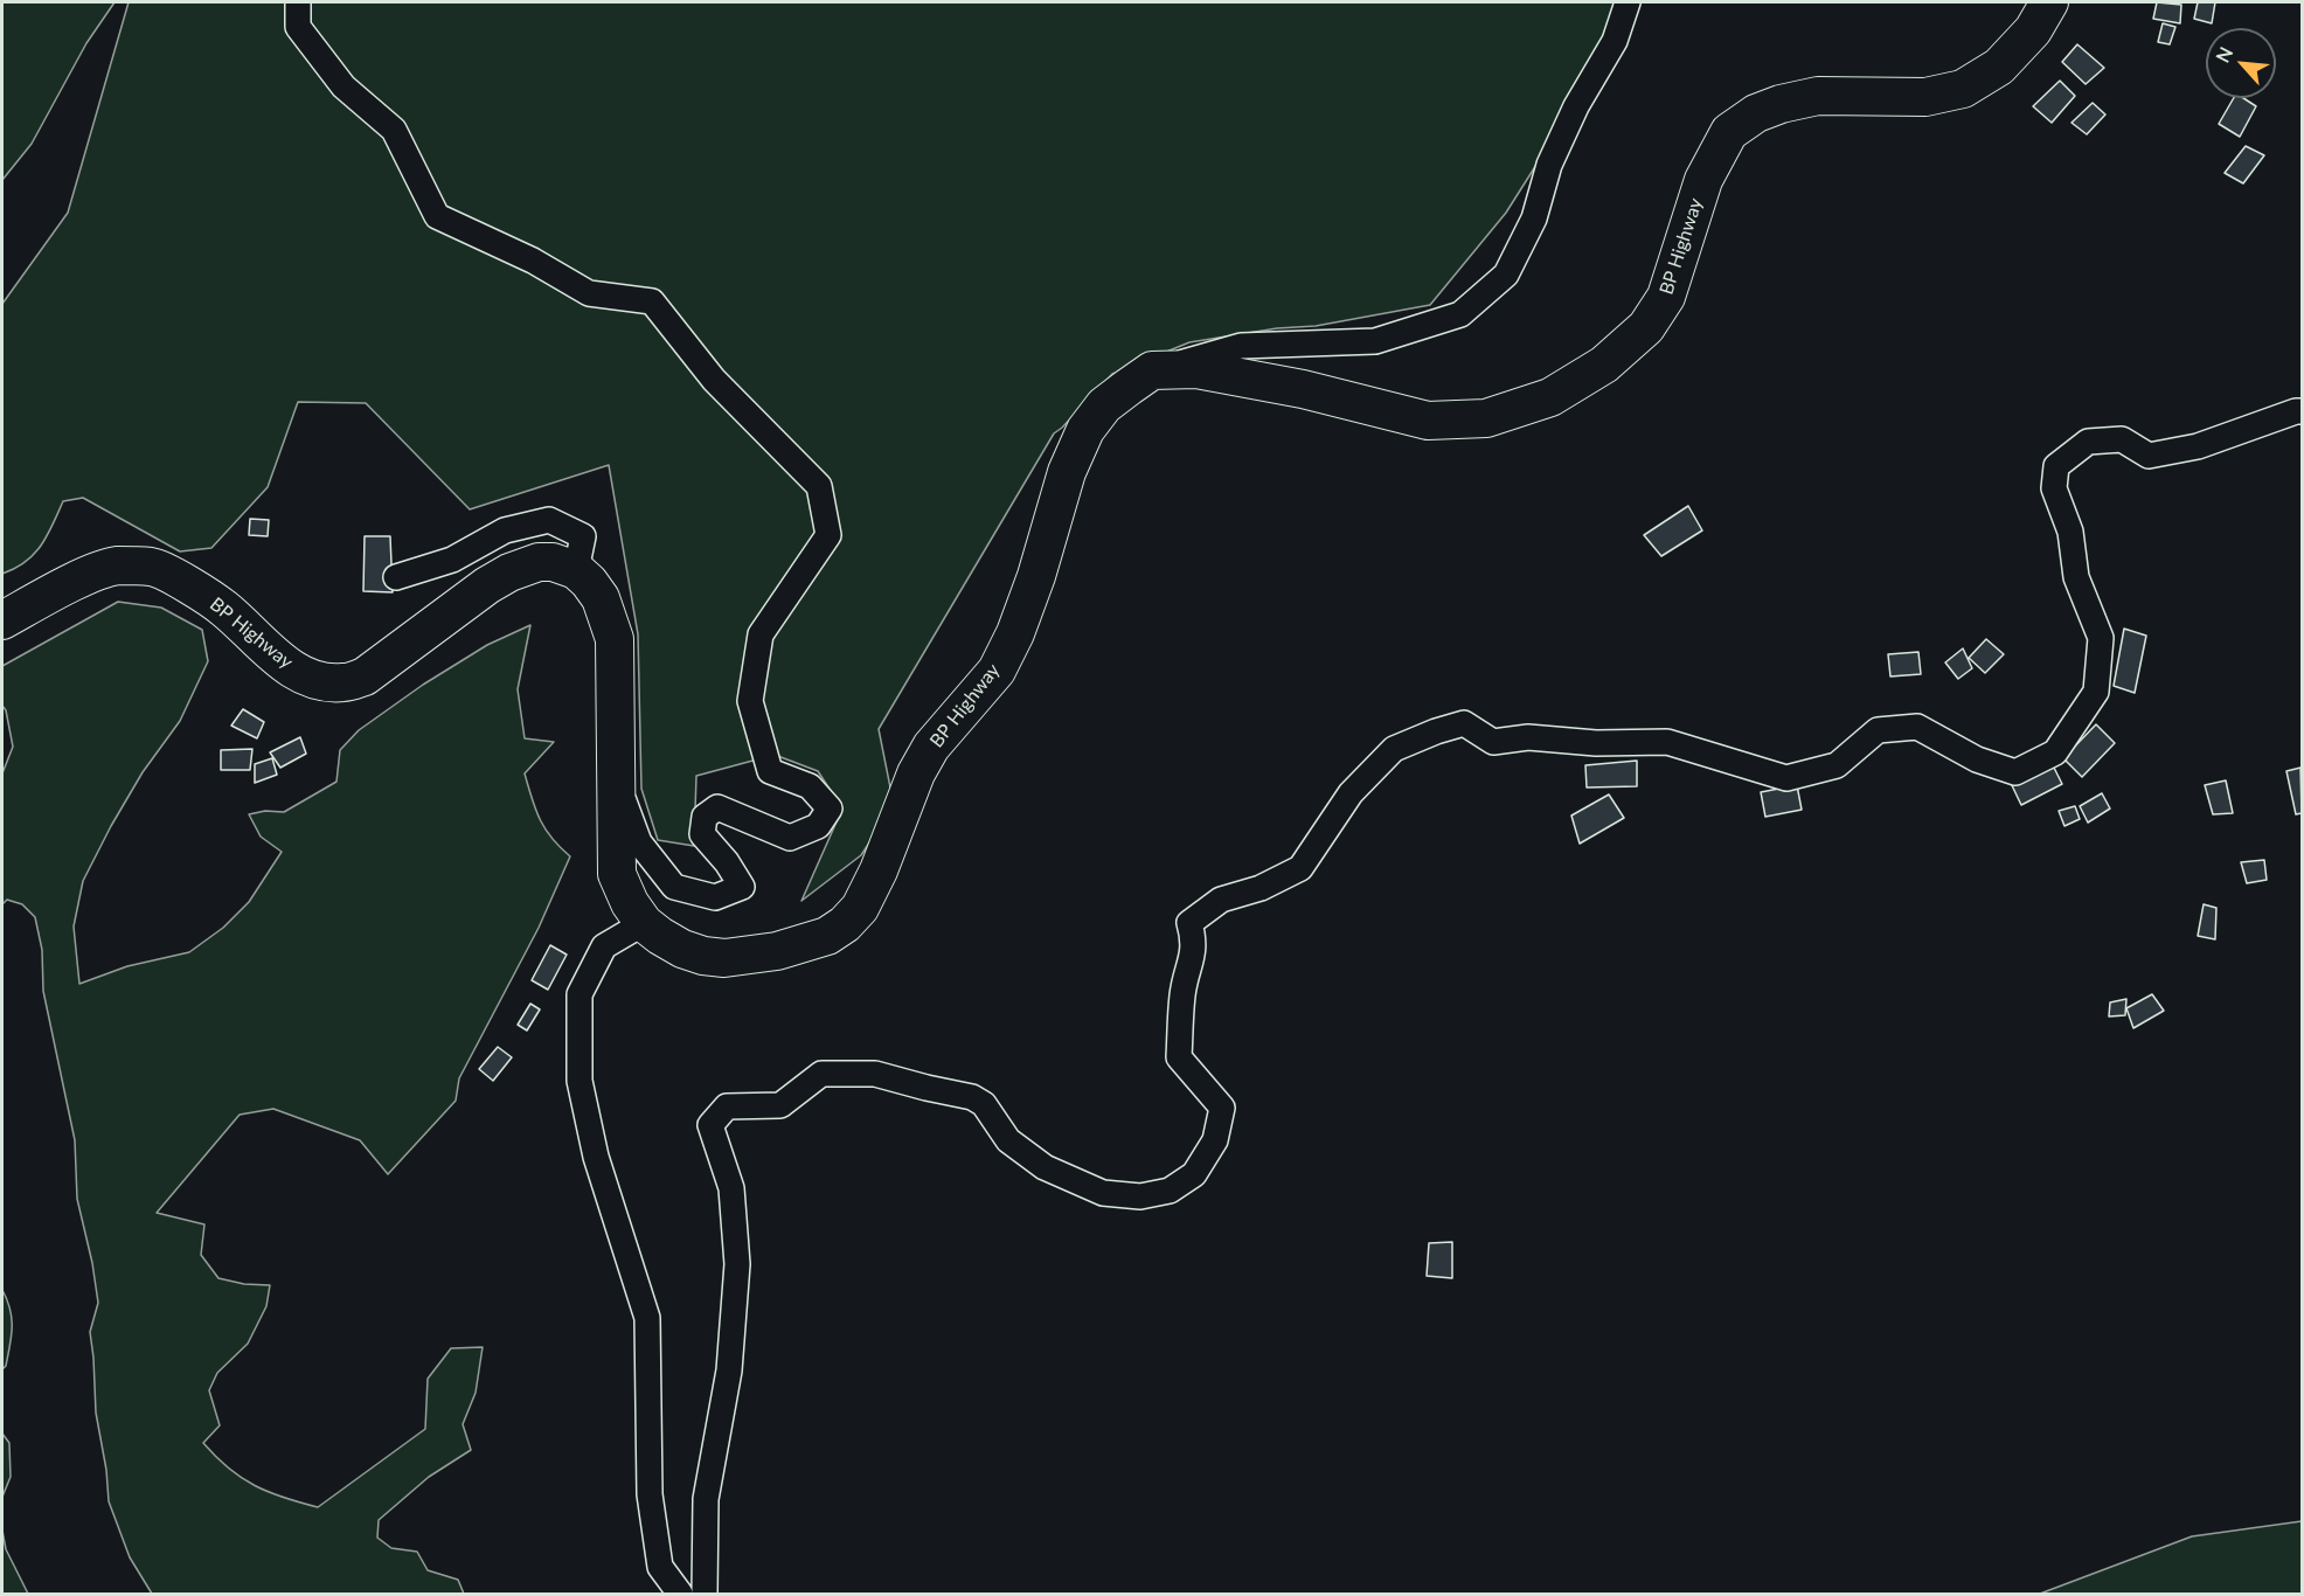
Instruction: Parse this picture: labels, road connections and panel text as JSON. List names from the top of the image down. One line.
{"streets":{"highway":["BP Highway"]},"north":"top left"}
